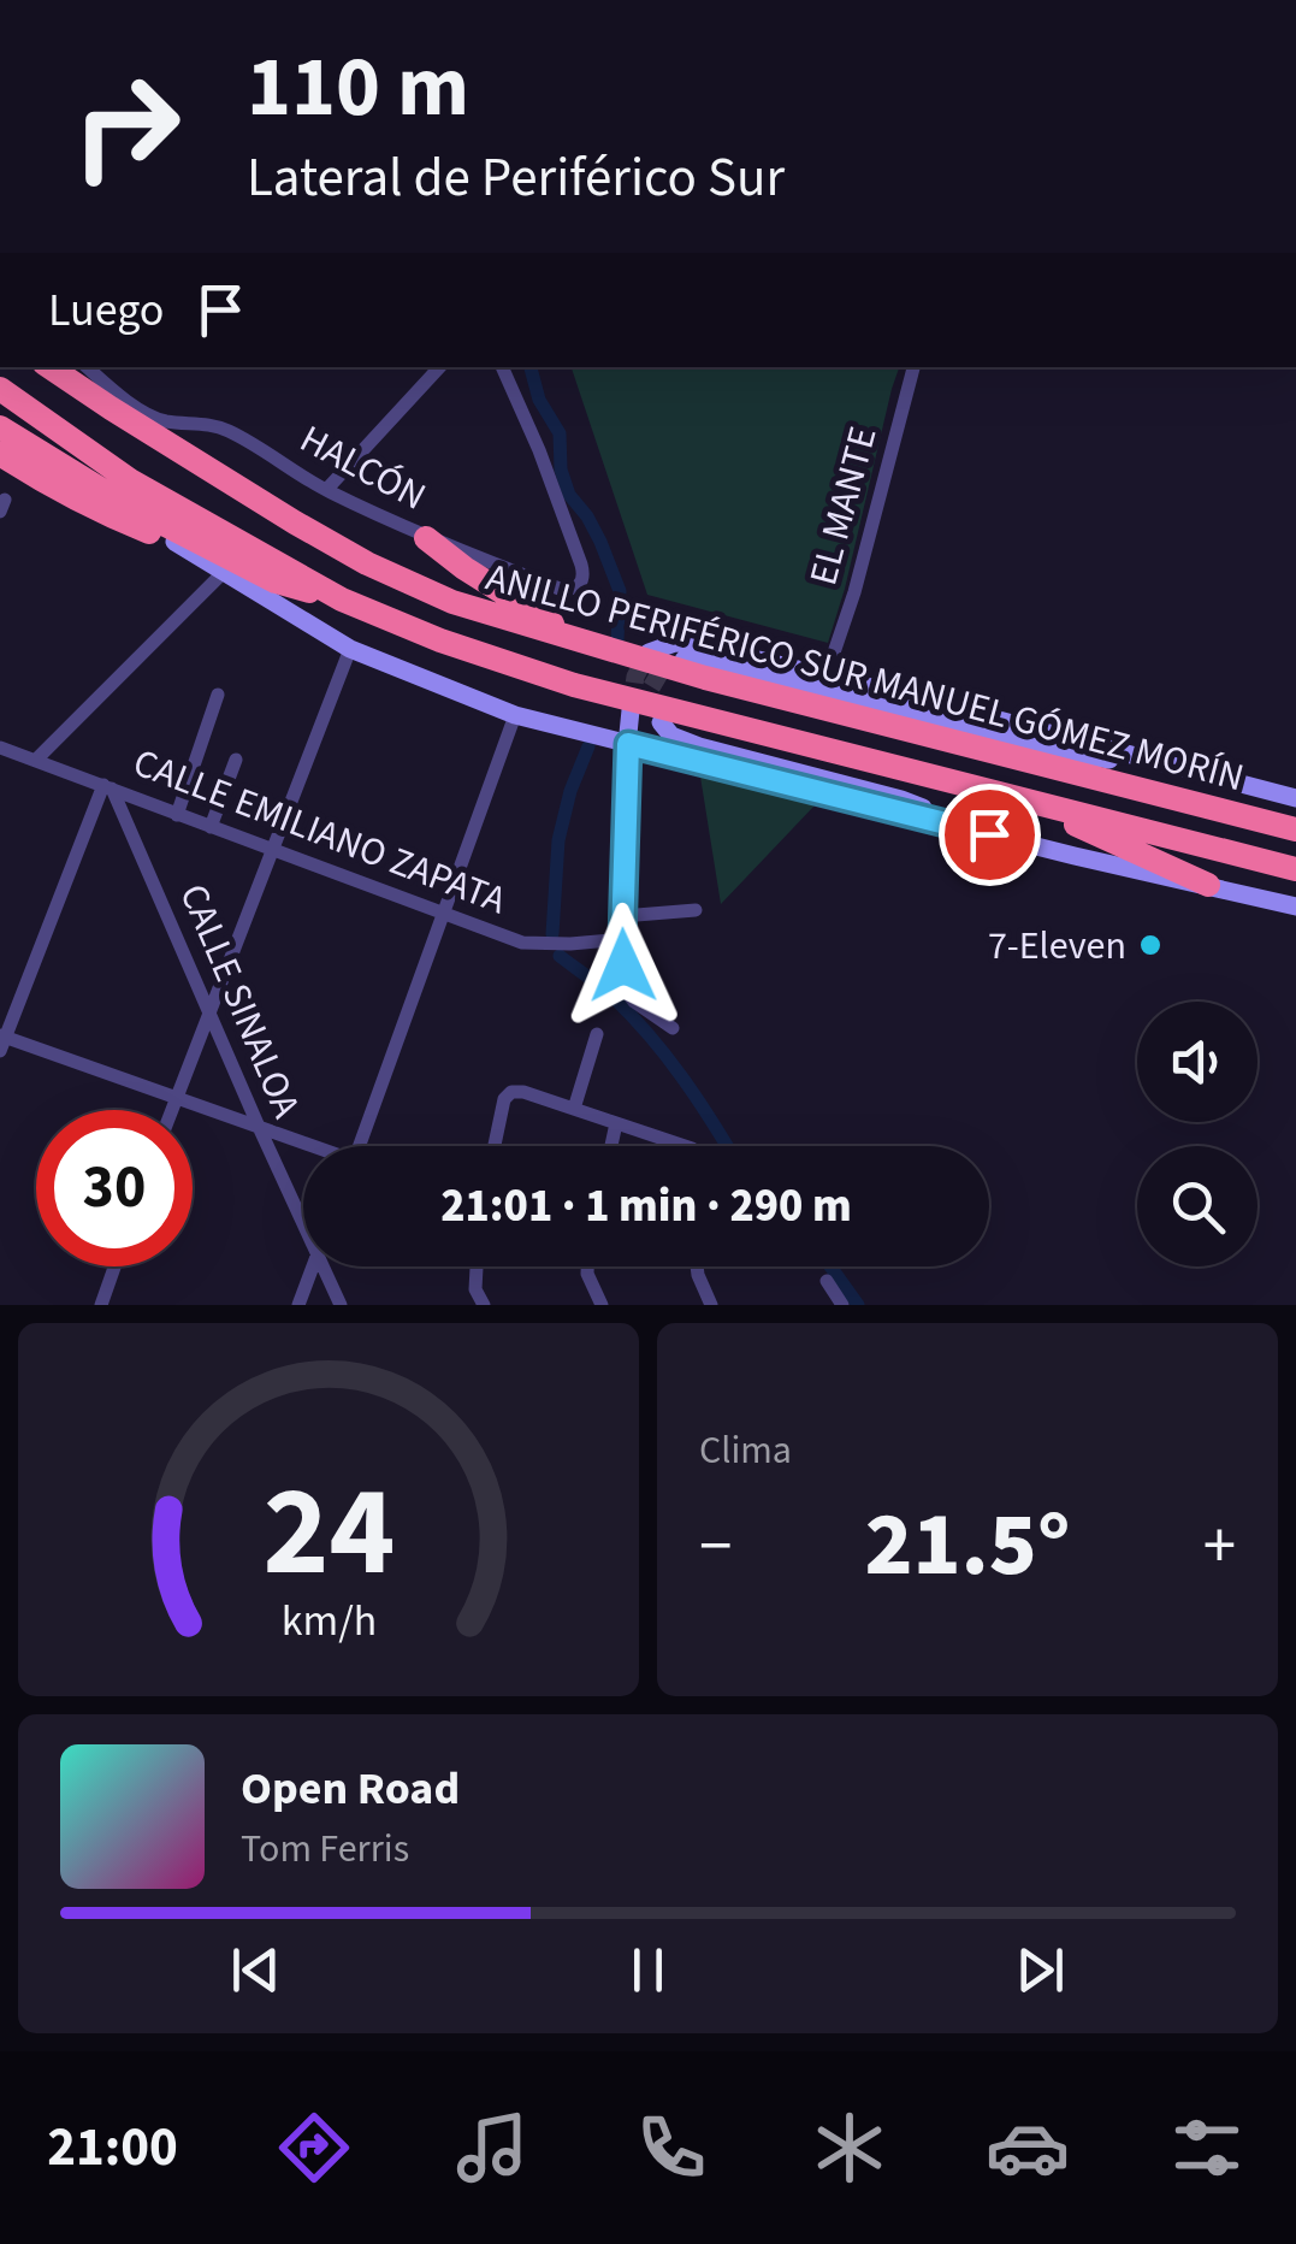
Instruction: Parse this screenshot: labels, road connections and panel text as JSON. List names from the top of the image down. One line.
{"streets":{"highway":["ANILLO PERIFÉRICO SUR MANUEL GÓMEZ MORÍN"],"street":["HALCÓN","EL MANTE","CALLE EMILIANO ZAPATA","CALLE SINALOA"]},"crossings":[["CALLE EMILIANO ZAPATA","CALLE SINALOA"]],"places":["7-Eleven"],"page":{"turn":["110 m","Lateral de Periférico Sur"],"then":"Luego","limit":"30","trip":"21:01 · 1 min · 290 m","tile":"Clima","heat":["−","21.5°","+"],"song":["Open Road","Tom Ferris"],"tabs":"21:00","gauge":["24","km/h"]}}
